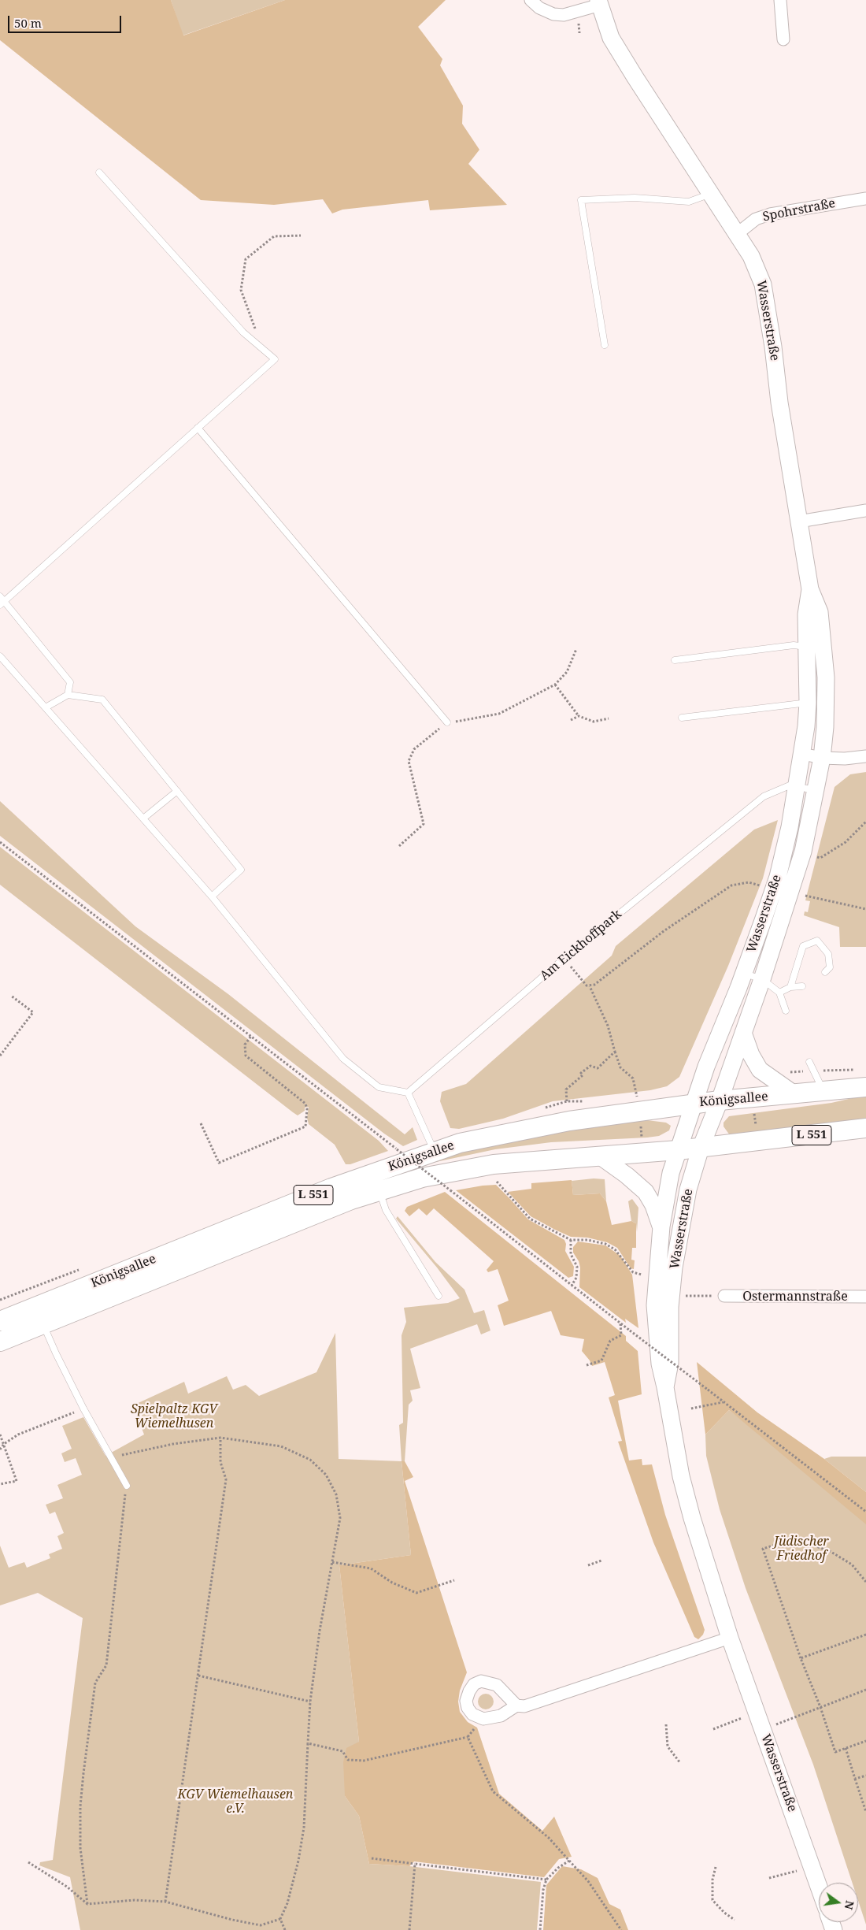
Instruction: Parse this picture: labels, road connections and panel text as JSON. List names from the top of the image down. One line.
{"streets":{"main road":["Wasserstraße","Königsallee","L 551"],"street":["Spohrstraße","Ostermannstraße"],"lane":["Am Eickhoffpark"]},"crossings":[["Spohrstraße","Wasserstraße"],["Wasserstraße","Am Eickhoffpark"],["Wasserstraße","Königsallee"]],"parks":["Spielpaltz KGV Wiemelhusen","Jüdischer Friedhof","KGV Wiemelhausen e.V."],"scale_bar":"50 m","north":"right"}
